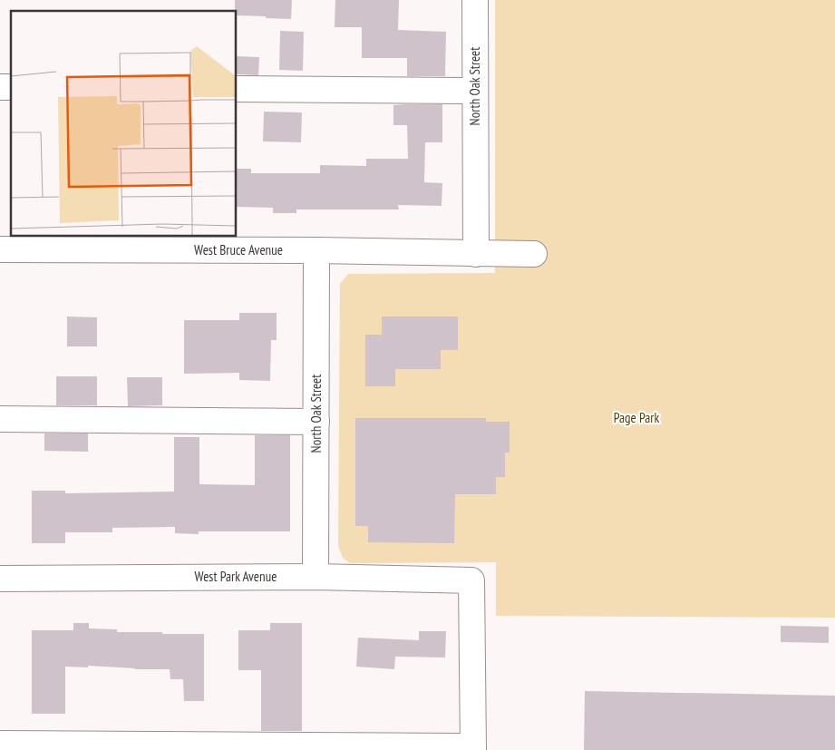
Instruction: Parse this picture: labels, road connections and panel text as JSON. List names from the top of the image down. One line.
{"streets":{"street":["North Oak Street","West Bruce Avenue","West Park Avenue"]},"crossings":[["North Oak Street","West Bruce Avenue"],["North Oak Street","West Park Avenue"]],"parks":["Page Park"]}
